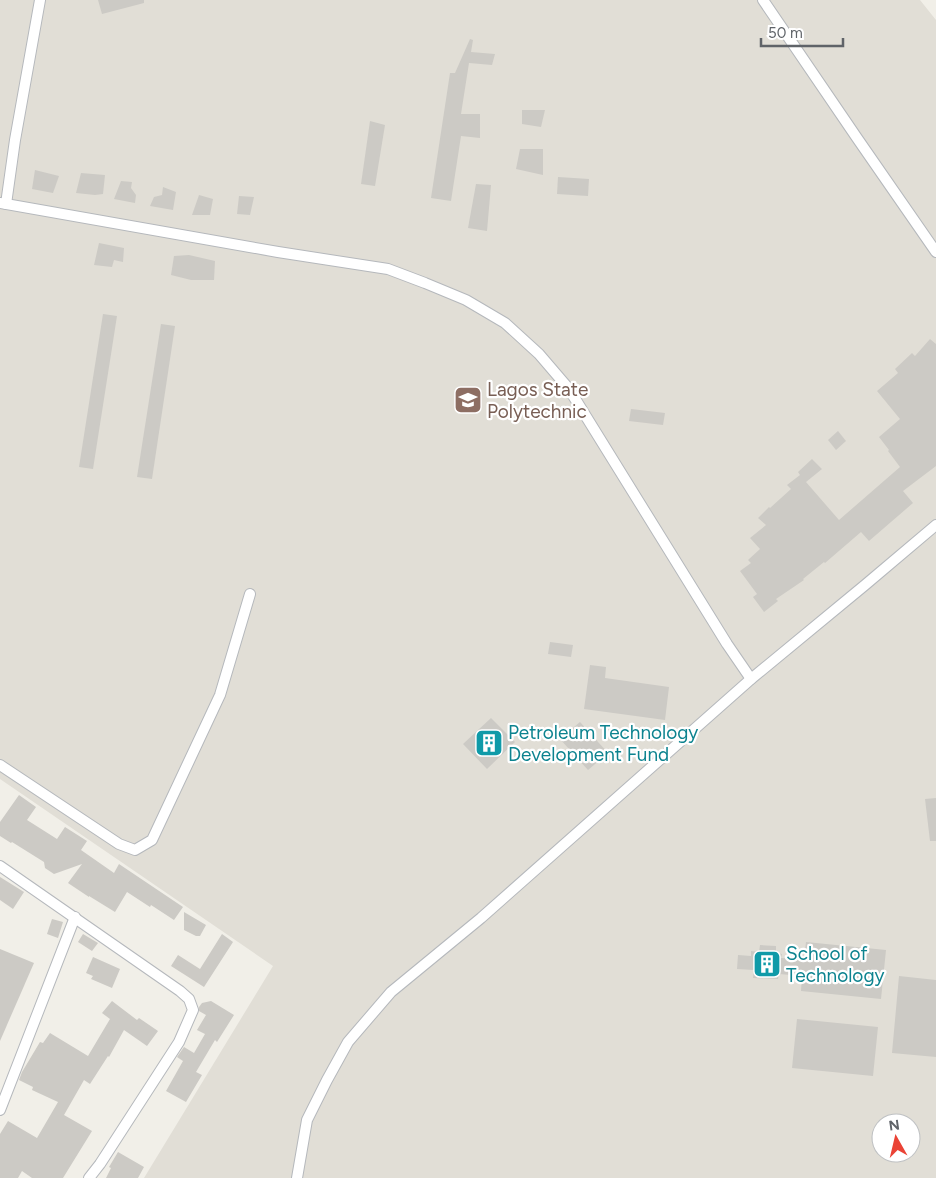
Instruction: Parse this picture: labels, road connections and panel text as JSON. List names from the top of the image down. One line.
{"places":{"school or university":["Lagos State Polytechnic"],"building":["Petroleum Technology Development Fund","School of Technology"]},"scale_bar":"50 m","north":"top"}
